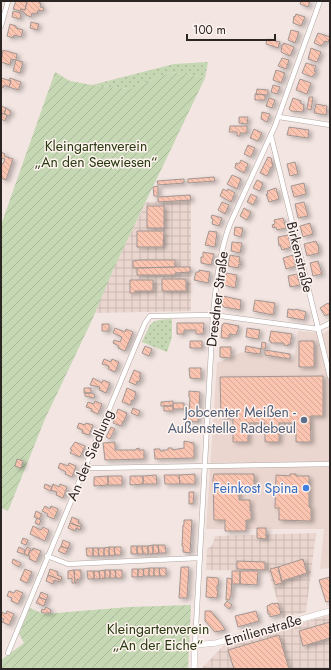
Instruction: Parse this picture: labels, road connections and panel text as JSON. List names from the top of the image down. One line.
{"streets":{"street":["Birkenstraße","Dresdner Straße","An der Siedlung","Emilienstraße"]},"crossings":[["Birkenstraße","Dresdner Straße"],["Dresdner Straße","An der Siedlung"],["Dresdner Straße","Emilienstraße"]],"parks":["Kleingartenverein „An den Seewiesen“","Kleingartenverein „An der Eiche“"],"places":["Jobcenter Meißen - Außenstelle Radebeul","Feinkost Spina"],"scale_bar":"100 m"}
